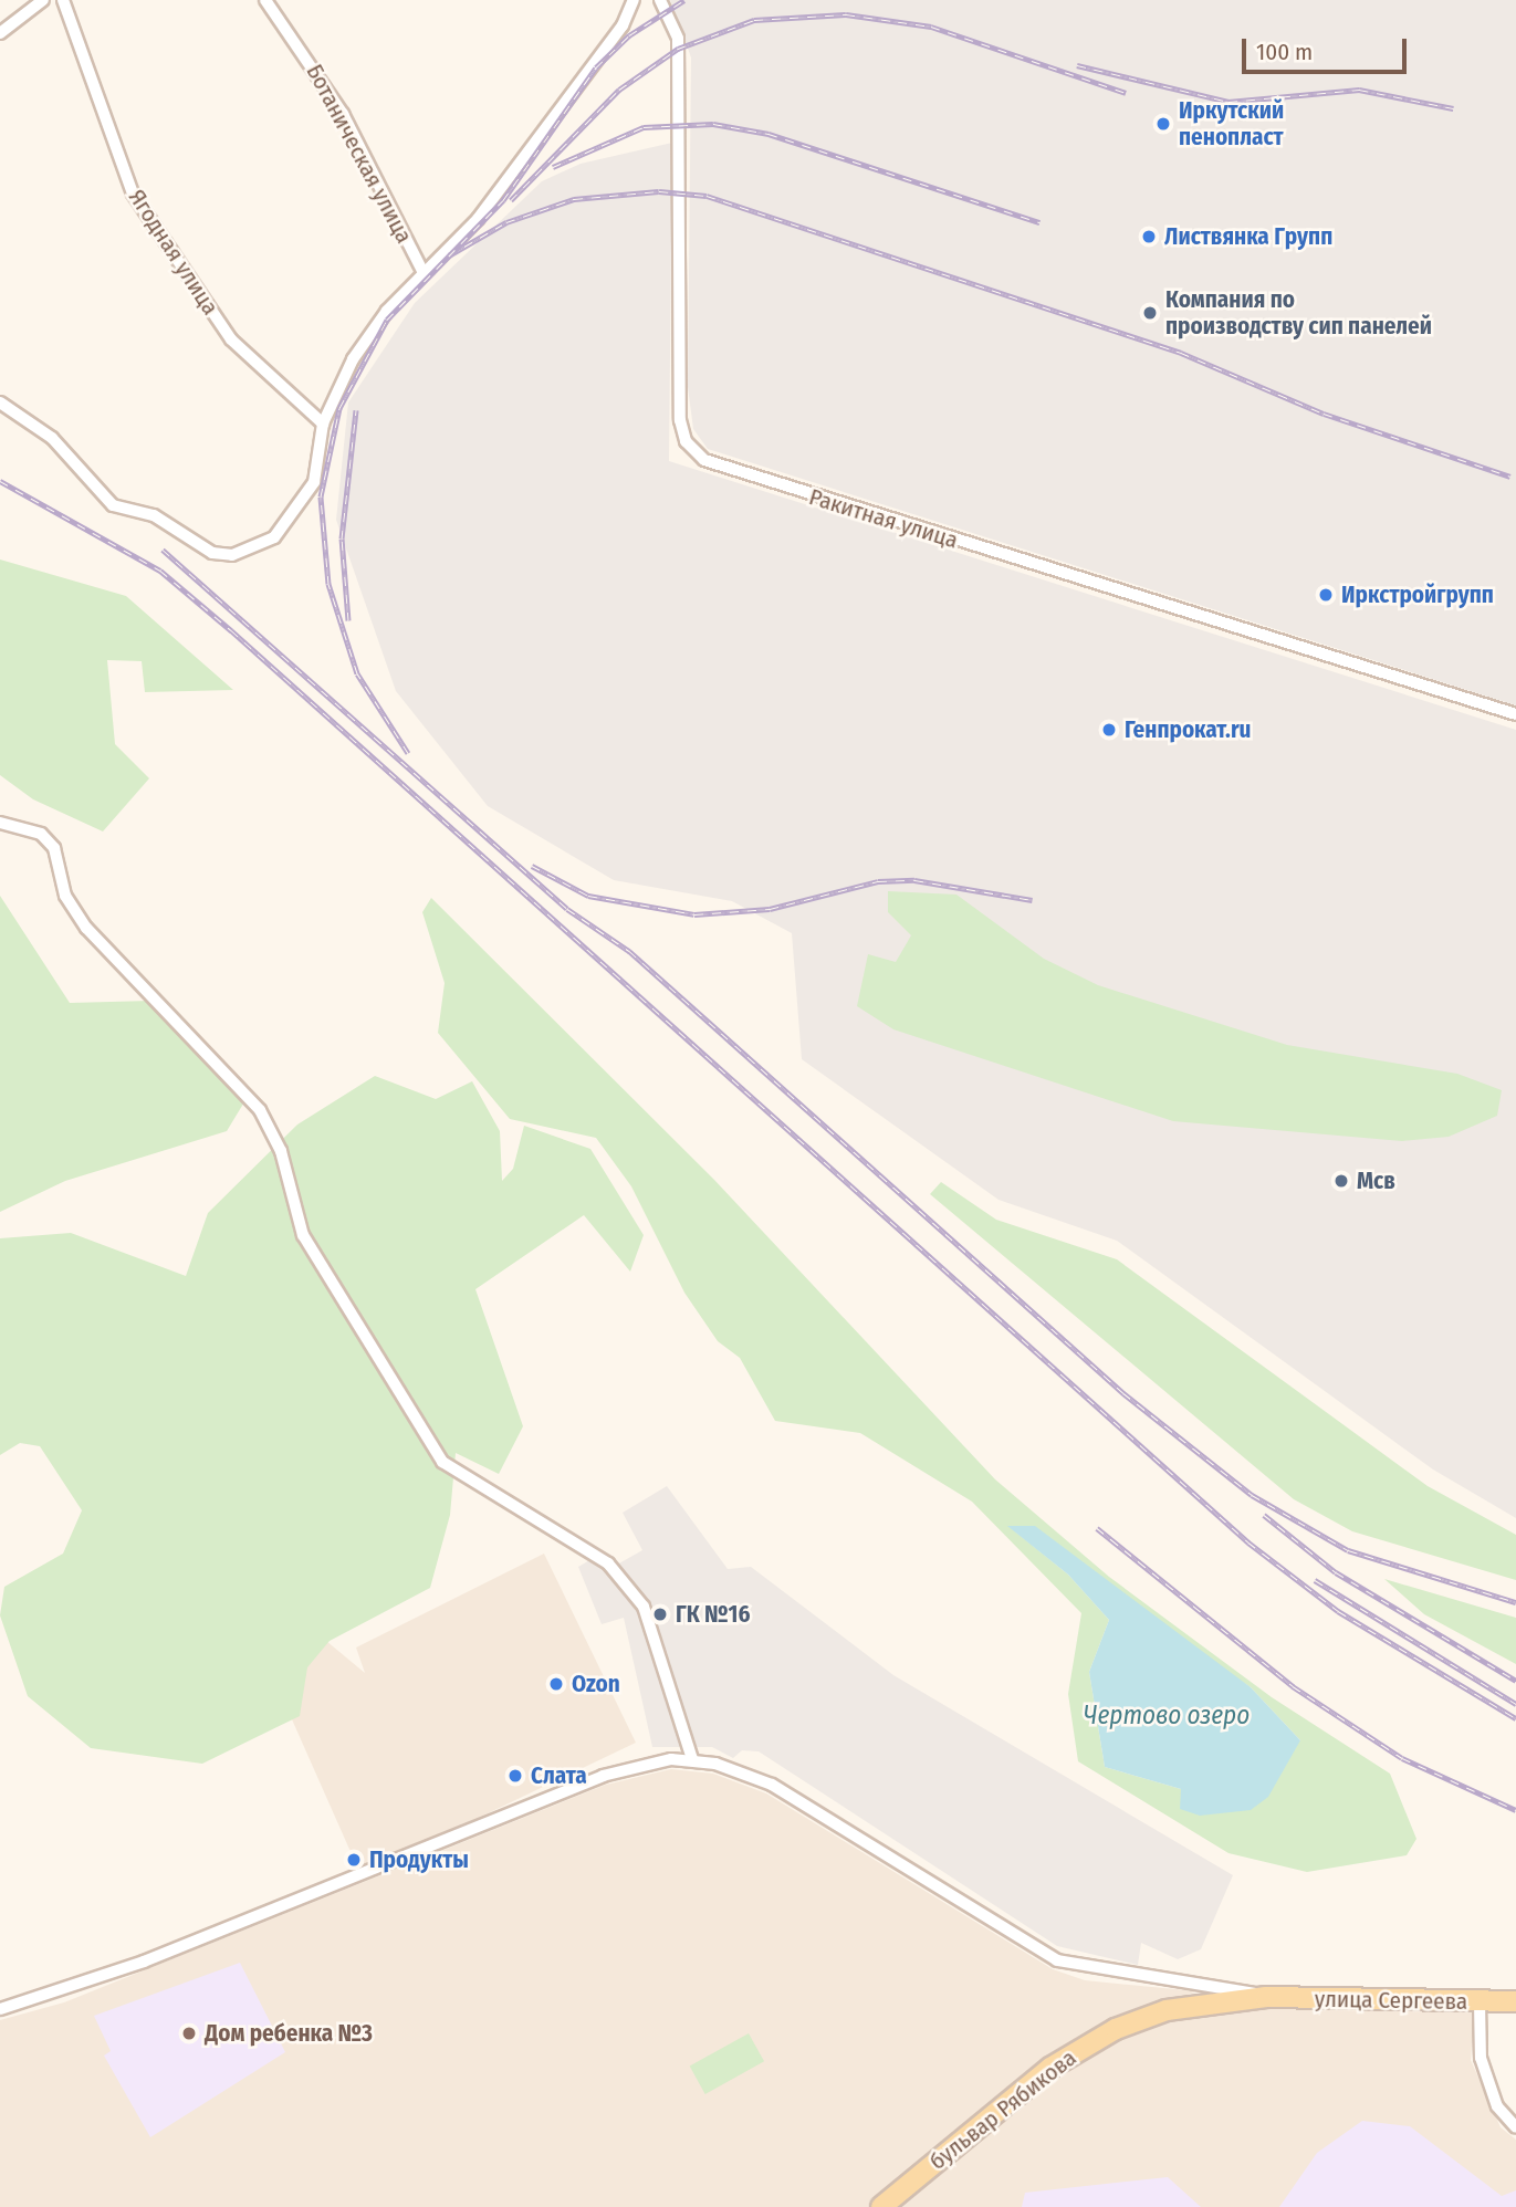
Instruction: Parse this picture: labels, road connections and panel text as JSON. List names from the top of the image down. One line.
{"streets":{"main road":["улица Сергеева","бульвар Рябикова"],"street":["Ботаническая улица","Ягодная улица","Ракитная улица"]},"crossings":[["улица Сергеева","бульвар Рябикова"]],"water":["Чертово озеро"],"places":["Иркутский пенопласт","Листвянка Групп","Компания по производству сип панелей","Иркстройгрупп","Генпрокат.ru","Мсв","ГК №16","Ozon","Слата","Продукты","Дом ребенка №3"],"scale_bar":"100 m"}
